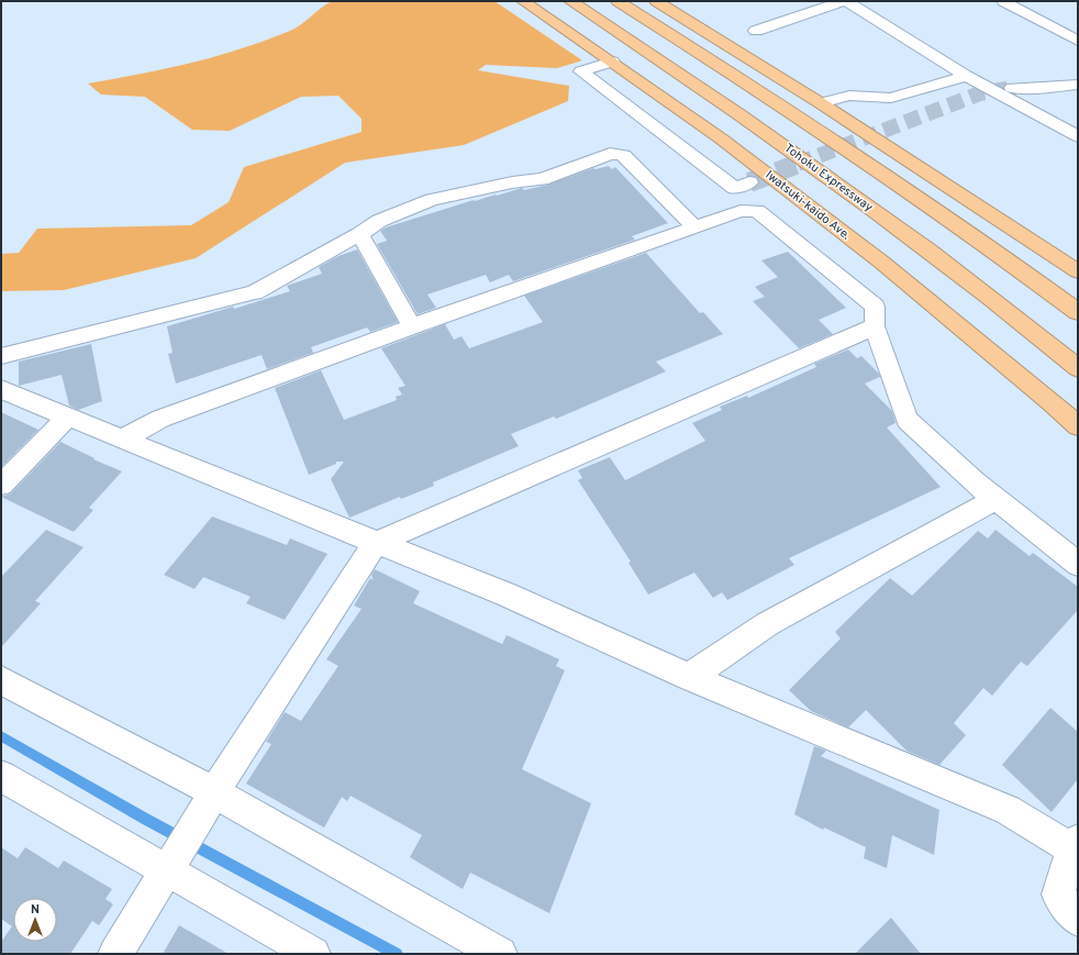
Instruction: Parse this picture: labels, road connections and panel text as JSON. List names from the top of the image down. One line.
{"streets":{"highway":["Tohoku Expressway","Iwatsuki-kaido Ave."]},"north":"top"}
